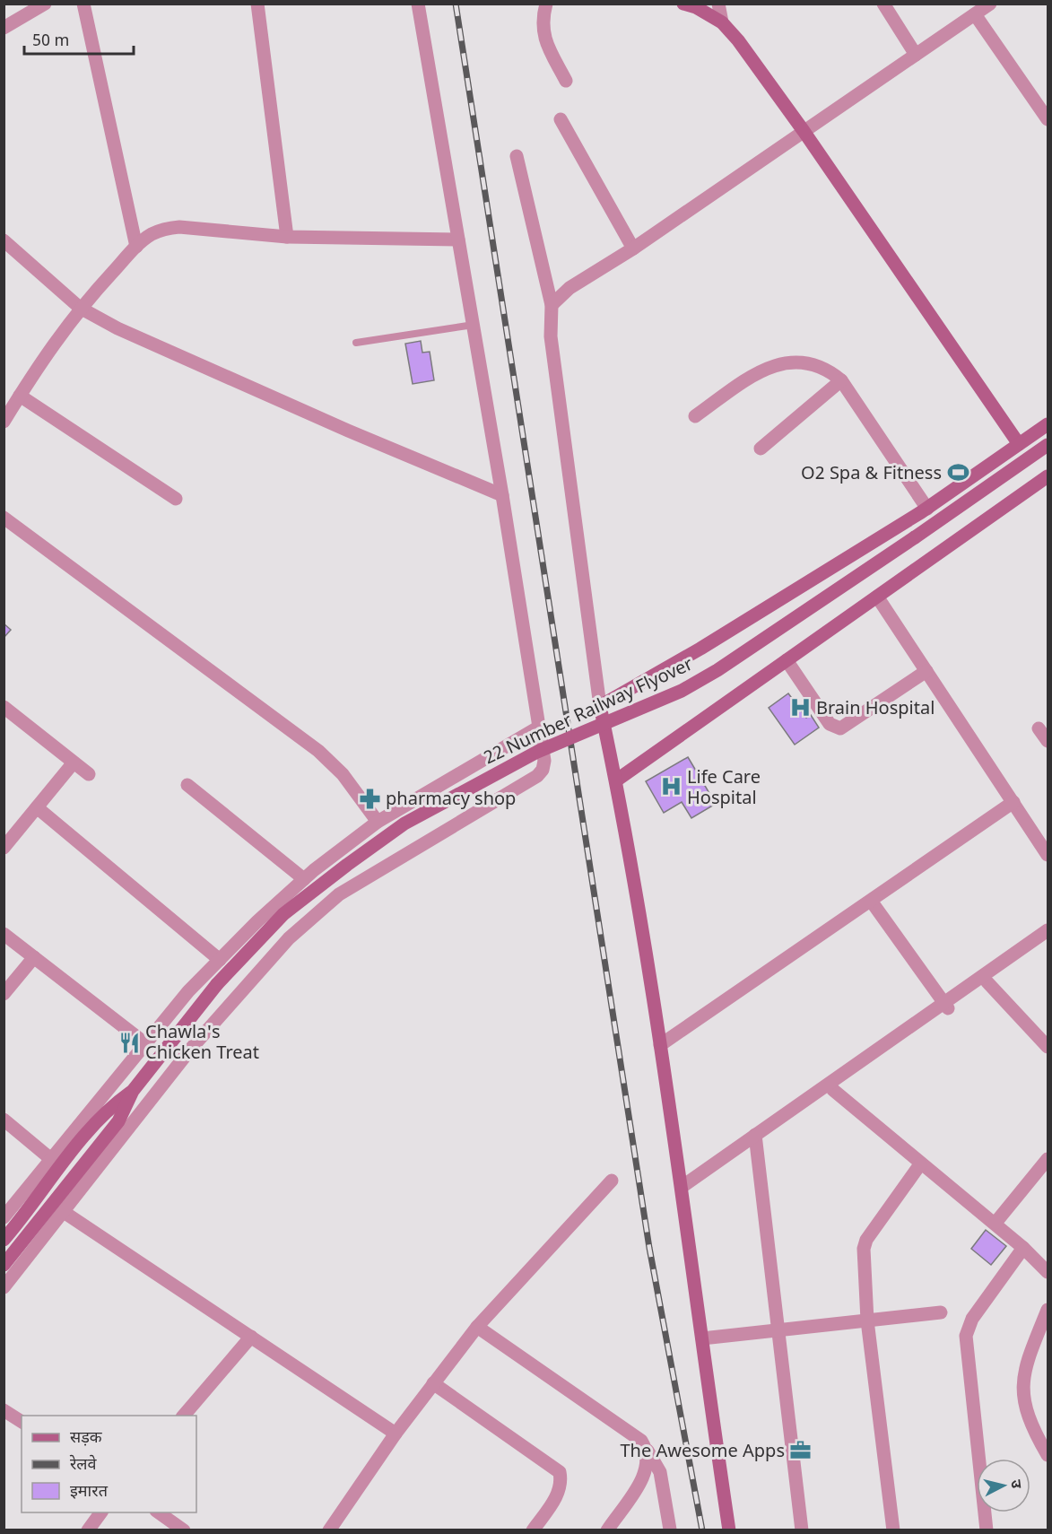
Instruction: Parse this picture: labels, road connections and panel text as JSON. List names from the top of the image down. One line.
{"streets":{"street":["22 Number Railway Flyover"]},"places":{"sports":["O2 Spa & Fitness"],"hospital":["Brain Hospital","Life Care Hospital"],"pharmacy":["pharmacy shop"],"restaurant":["Chawla's Chicken Treat"],"office":["The Awesome Apps"]},"legend":["सड़क","रेलवे","इमारत"],"scale_bar":"50 m","north":"right"}
